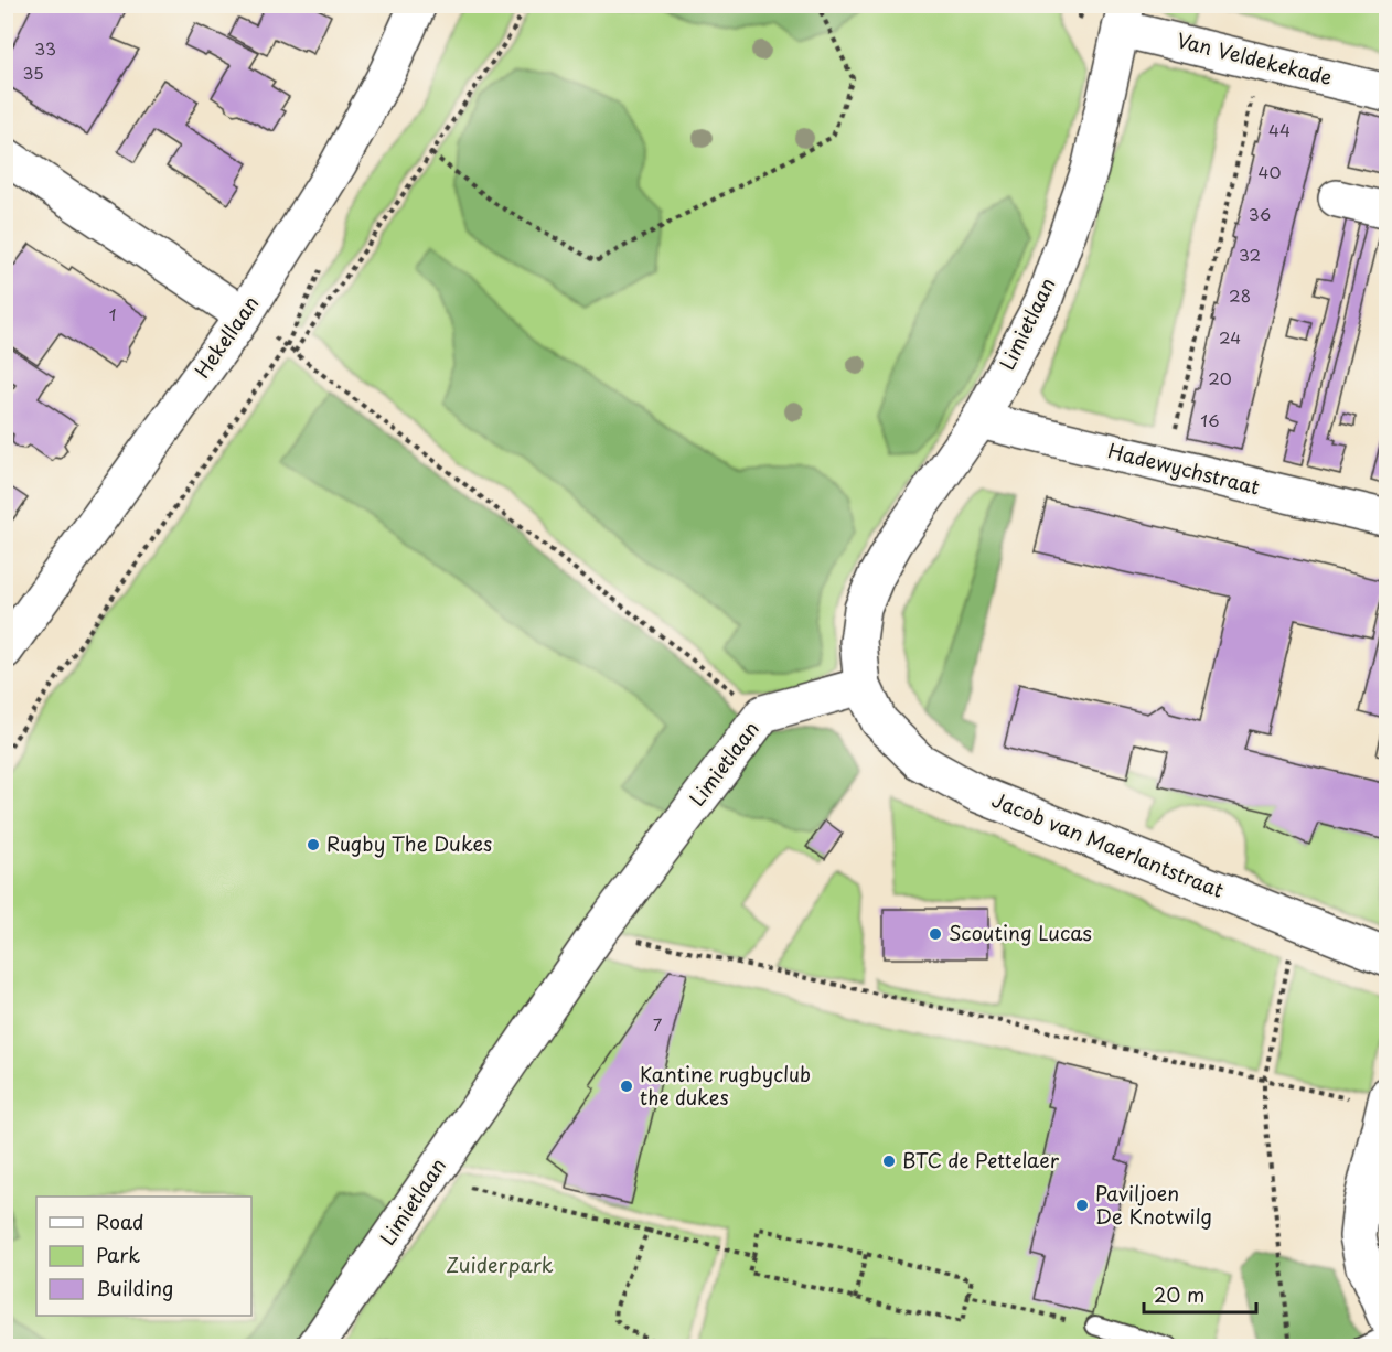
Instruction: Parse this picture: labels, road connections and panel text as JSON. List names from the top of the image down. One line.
{"streets":{"street":["Van Veldekekade","Limietlaan","Hekellaan","Hadewychstraat","Jacob van Maerlantstraat"]},"crossings":[["Van Veldekekade","Limietlaan"],["Limietlaan","Hadewychstraat"],["Limietlaan","Jacob van Maerlantstraat"]],"parks":["Zuiderpark"],"places":["Rugby The Dukes","Scouting Lucas","Kantine rugbyclub the dukes","BTC de Pettelaer","Paviljoen De Knotwilg"],"house_numbers":["33","35","44","40","36","32","28","1","24","20","16","7"],"legend":["Road","Park","Building"],"scale_bar":"20 m"}
